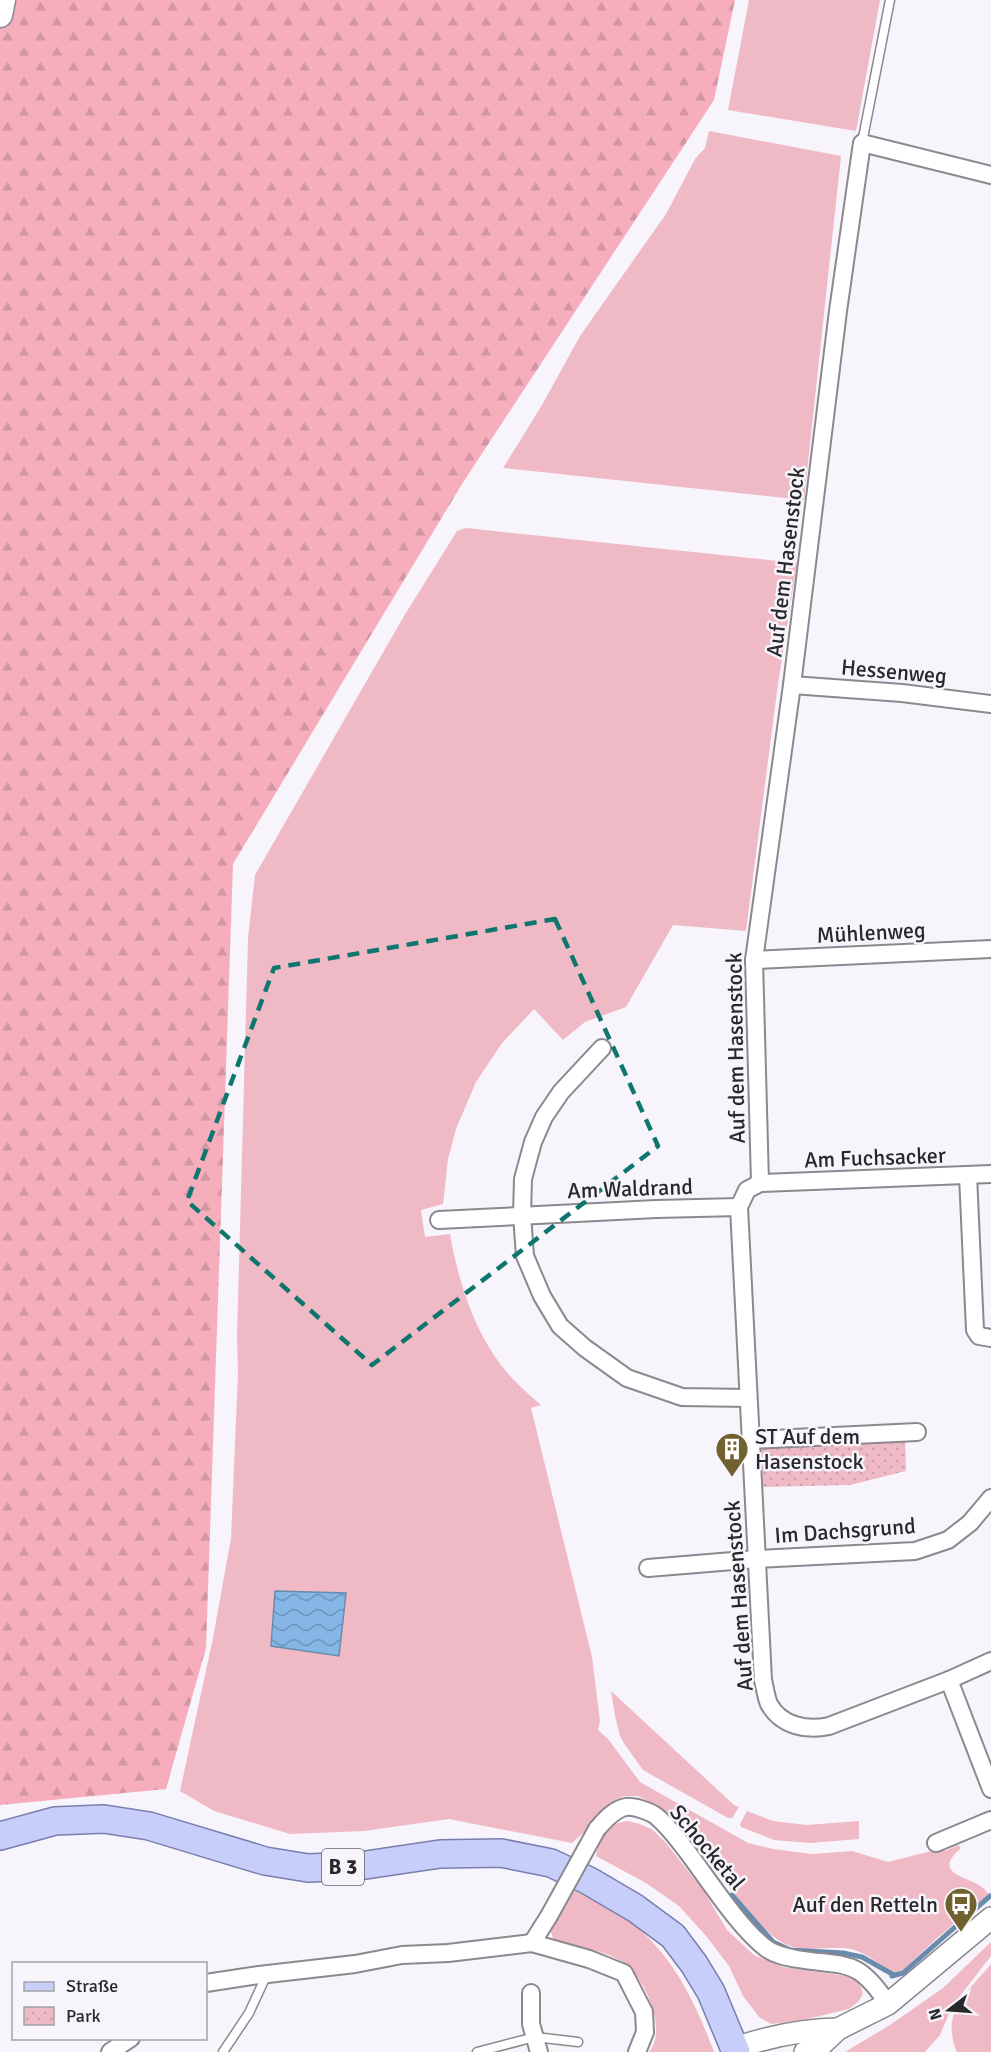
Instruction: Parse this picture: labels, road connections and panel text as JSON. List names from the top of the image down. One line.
{"streets":{"main road":["B 3"],"street":["Auf dem Hasenstock","Hessenweg","Mühlenweg","Am Fuchsacker","Am Waldrand","Im Dachsgrund","Schocketal"]},"crossings":[["Auf dem Hasenstock","Hessenweg"],["Auf dem Hasenstock","Mühlenweg"],["Auf dem Hasenstock","Am Fuchsacker"],["Auf dem Hasenstock","Am Waldrand"],["Auf dem Hasenstock","Im Dachsgrund"]],"places":{"building":["ST Auf dem Hasenstock"],"bus stop":["Auf den Retteln"]},"legend":["Straße","Park"],"north":"left"}
